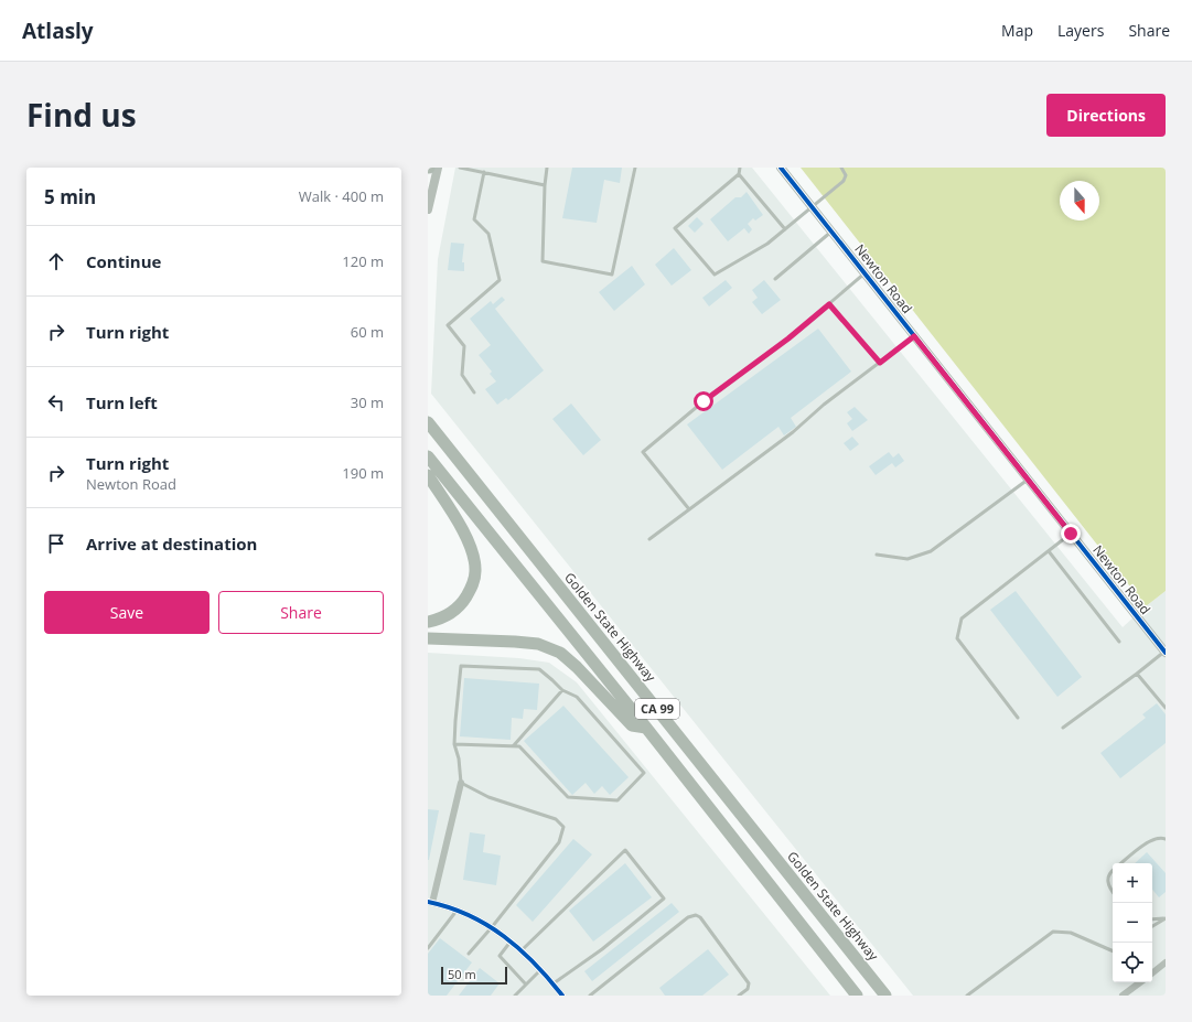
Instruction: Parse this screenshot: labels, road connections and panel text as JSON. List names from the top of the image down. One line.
{"streets":{"highway":["Golden State Highway","CA 99"],"street":["Newton Road"]},"scale_bar":"50 m","north":"bottom","page":{"header":"Atlasly","nav":["Map","Layers","Share"],"title":"Find us","buttons":["Directions",["Save","Share"]],"heading":["5 min","Walk · 400 m"],"list":[["Continue","120 m"],["Turn right","60 m"],["Turn left","30 m"],["Turn right","Newton Road","190 m"],"Arrive at destination"],"map_buttons":["+","−"],"scale":"50 m"}}
